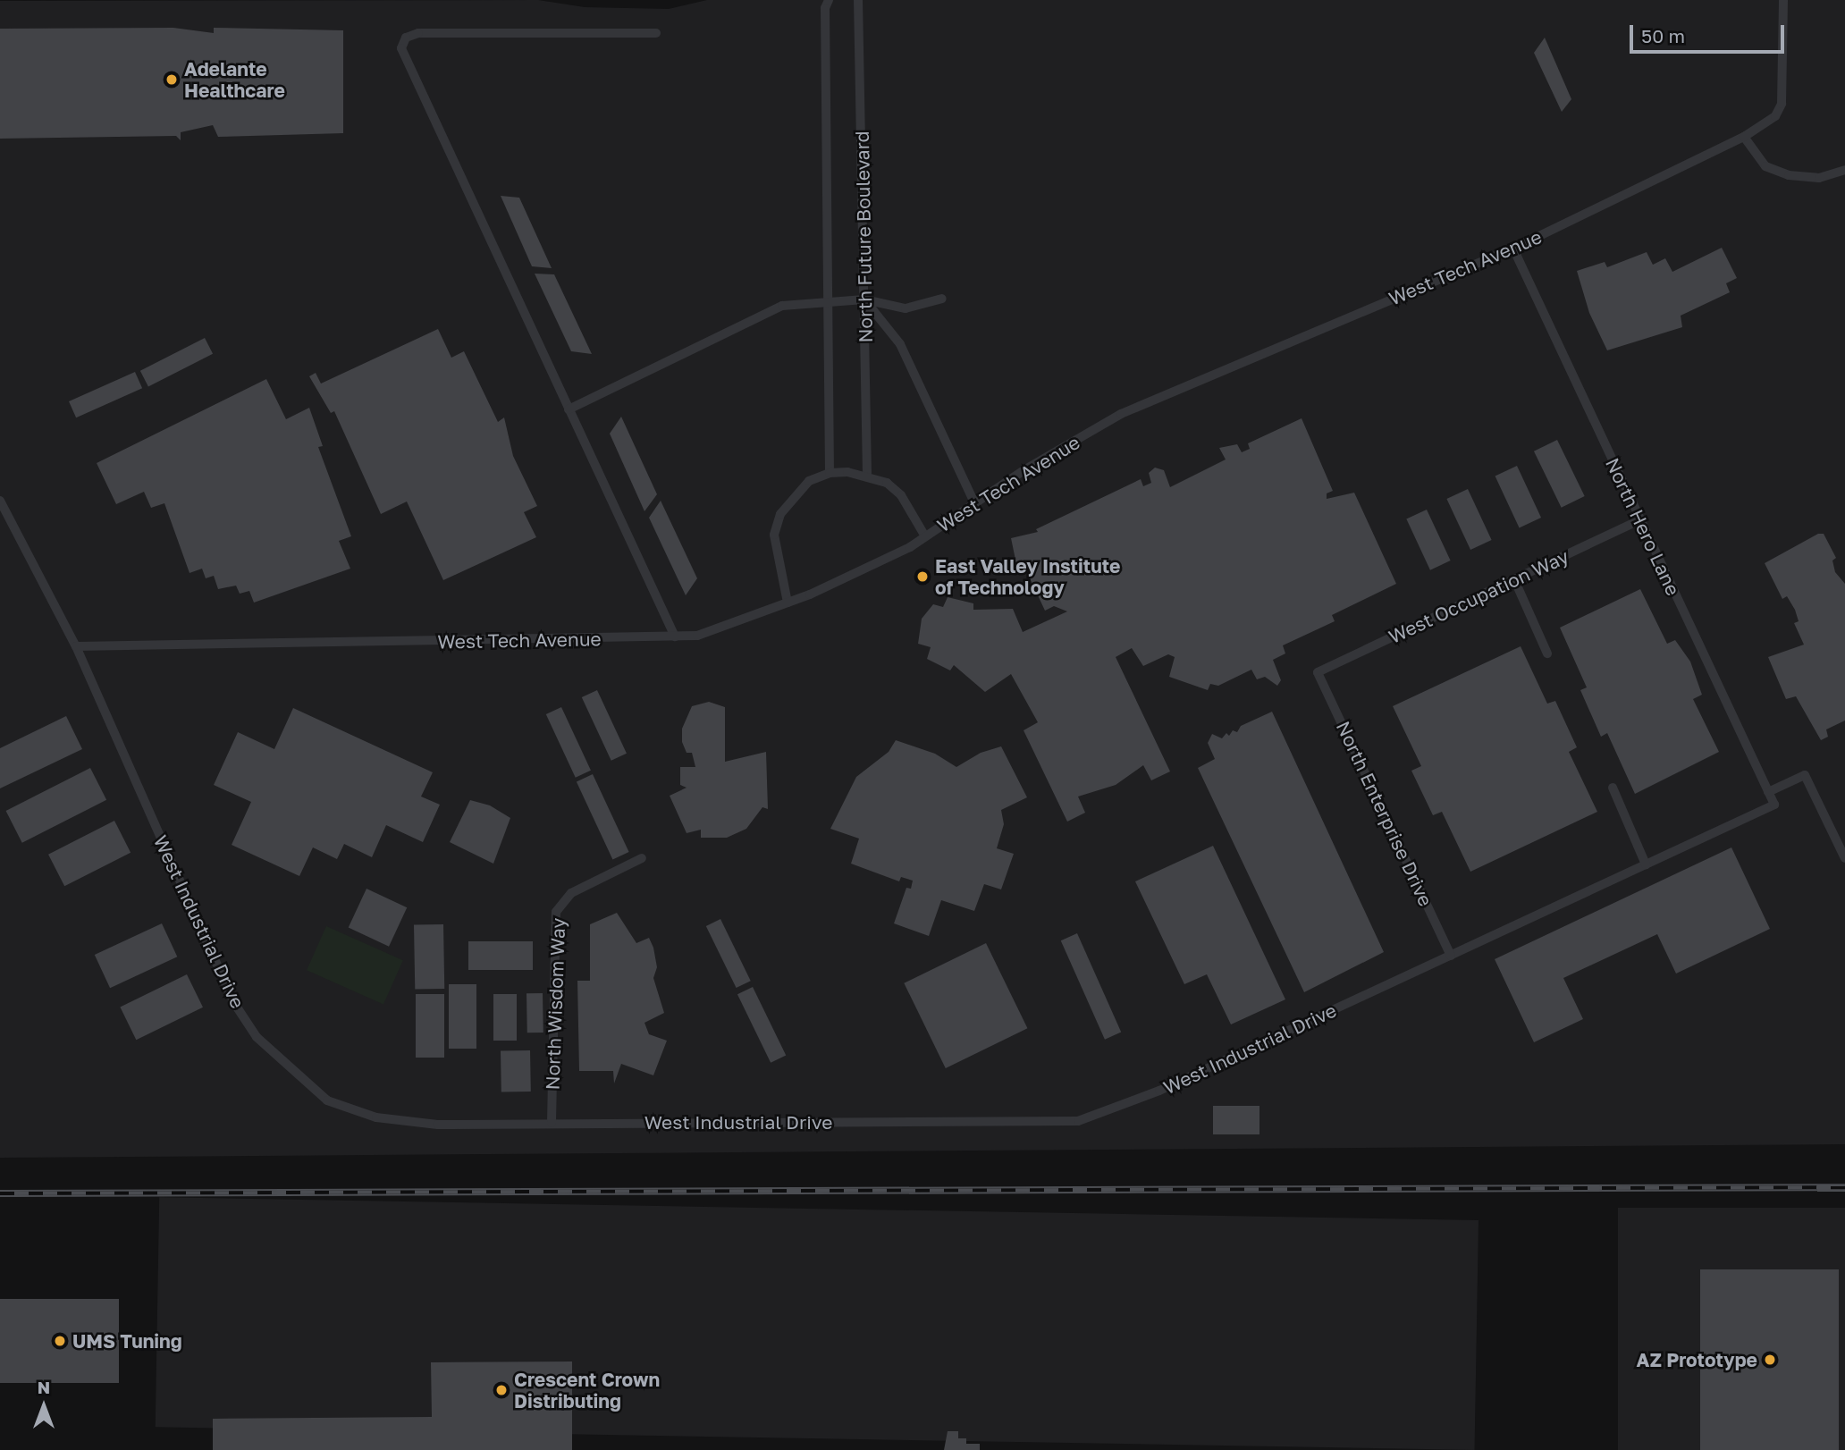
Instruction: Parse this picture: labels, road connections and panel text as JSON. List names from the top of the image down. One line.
{"streets":{"lane":["North Future Boulevard","West Tech Avenue","North Hero Lane","West Occupation Way","North Enterprise Drive","West Industrial Drive","North Wisdom Way"]},"crossings":[["West Tech Avenue","North Hero Lane"],["West Tech Avenue","West Industrial Drive"],["North Hero Lane","West Occupation Way"],["North Hero Lane","West Industrial Drive"],["West Occupation Way","North Enterprise Drive"],["North Enterprise Drive","West Industrial Drive"],["West Industrial Drive","North Wisdom Way"]],"places":["Adelante Healthcare","East Valley Institute of Technology","UMS Tuning","AZ Prototype","Crescent Crown Distributing"],"scale_bar":"50 m","north":"top"}
